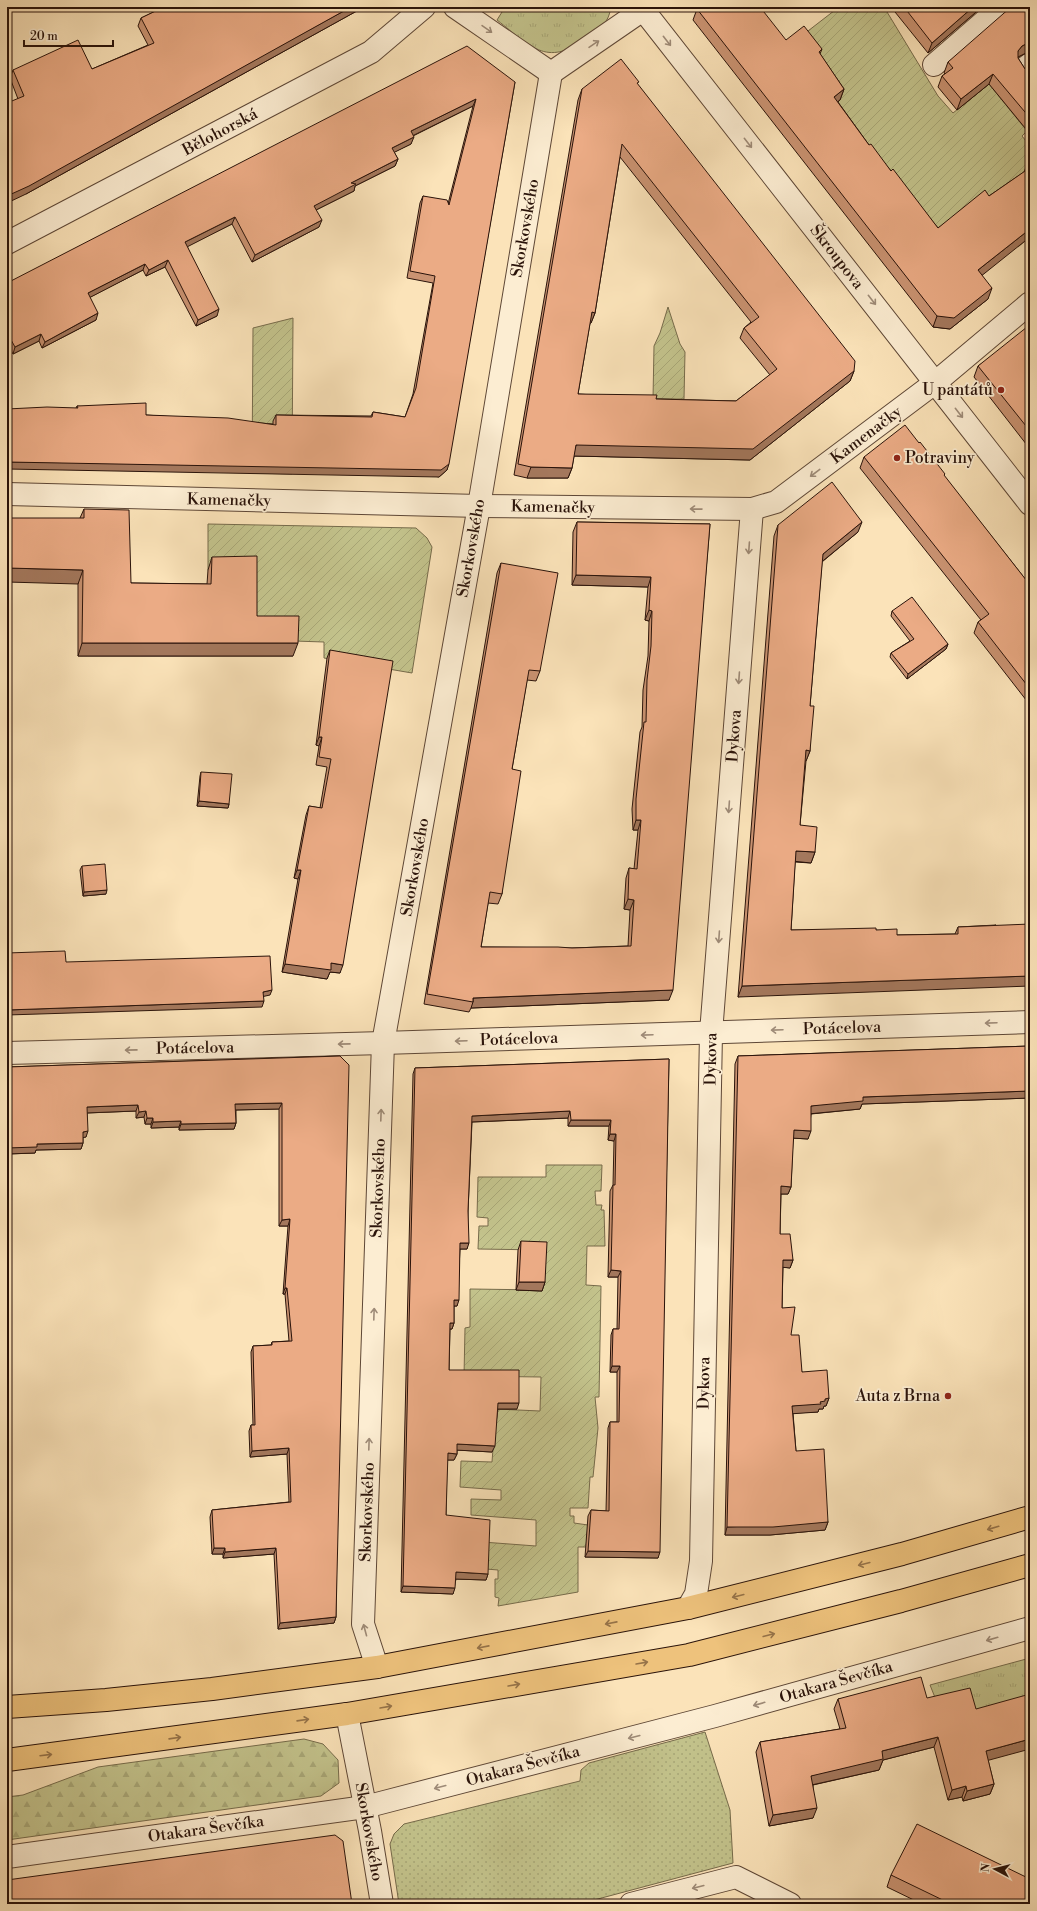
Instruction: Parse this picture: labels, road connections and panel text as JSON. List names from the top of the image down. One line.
{"streets":{"street":["Bělohorská","Skorkovského","Škroupova","Kamenačky","Dykova","Potácelova","Otakara Ševčíka"]},"crossings":[["Skorkovského","Kamenačky"],["Skorkovského","Potácelova"],["Skorkovského","Otakara Ševčíka"],["Škroupova","Kamenačky"],["Kamenačky","Dykova"],["Dykova","Potácelova"]],"one_way":["Škroupova","Kamenačky","Dykova","Potácelova","Otakara Ševčíka"],"places":["U pantátů","Potraviny","Auta z Brna"],"scale_bar":"20 m","north":"left"}
